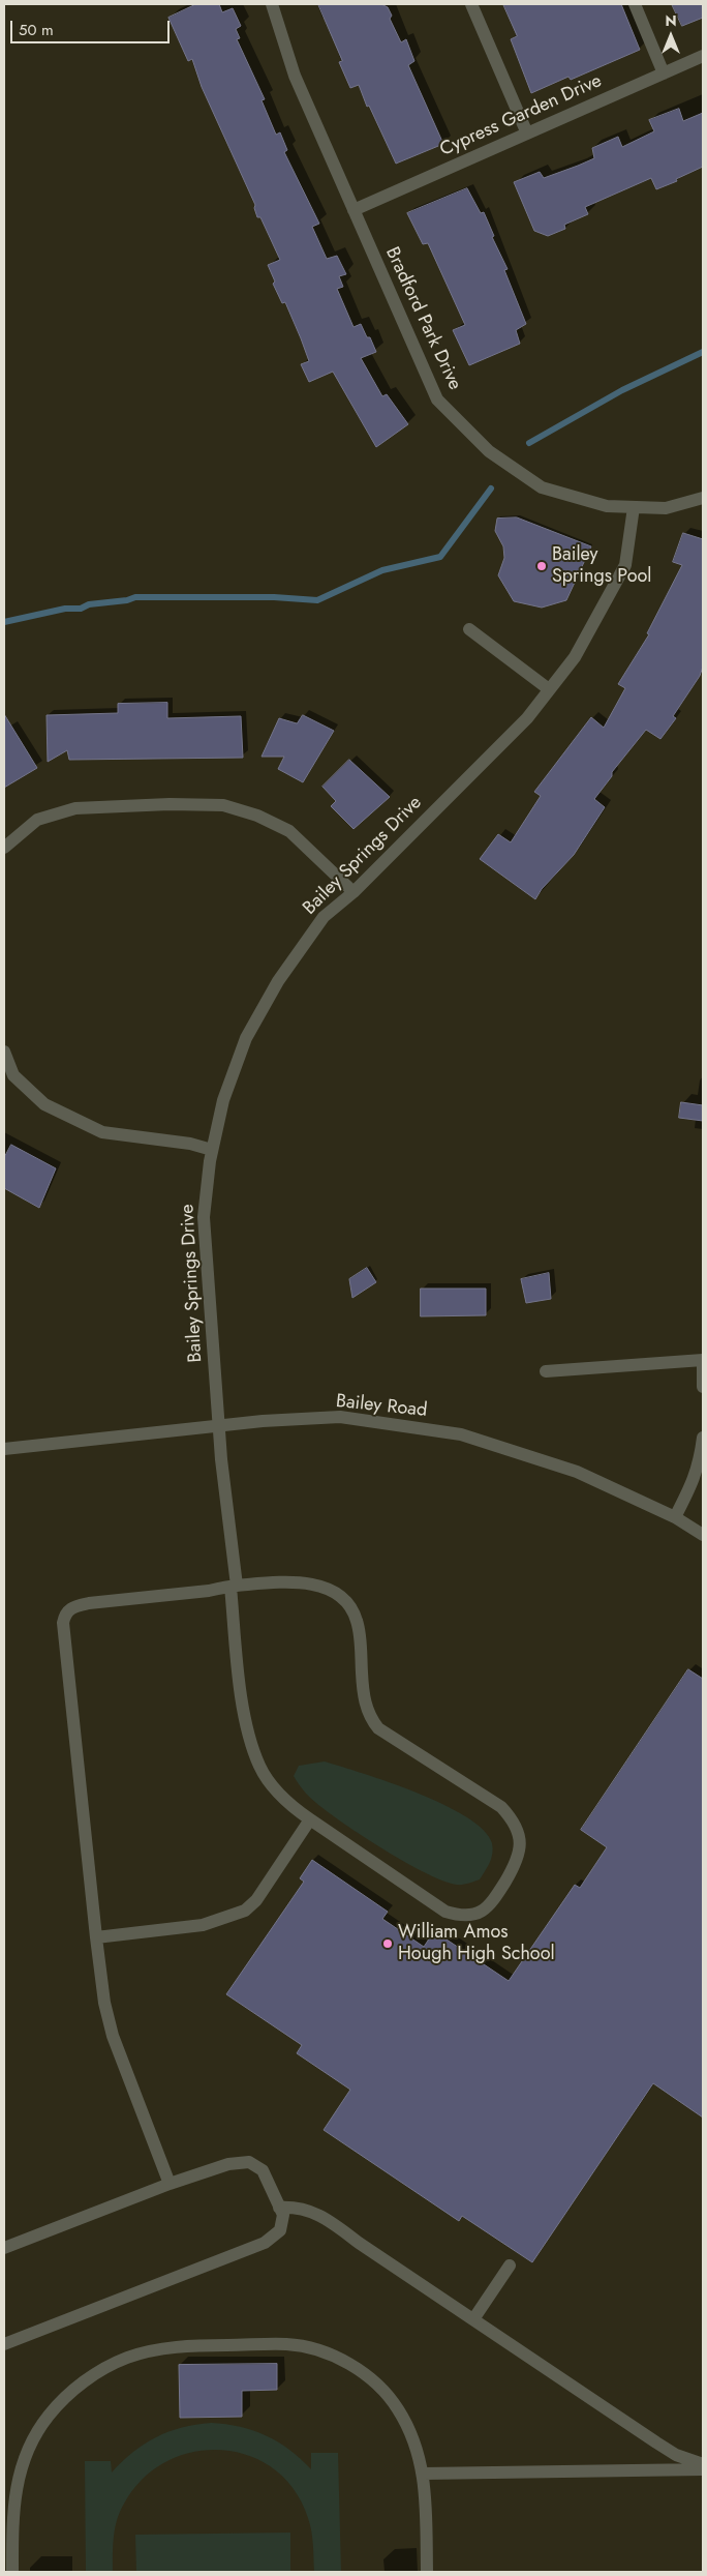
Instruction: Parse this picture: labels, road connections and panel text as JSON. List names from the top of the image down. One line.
{"streets":{"street":["Cypress Garden Drive","Bradford Park Drive","Bailey Springs Drive","Bailey Road"]},"crossings":[["Cypress Garden Drive","Bradford Park Drive"],["Bradford Park Drive","Bailey Springs Drive"],["Bailey Springs Drive","Bailey Road"]],"places":["Bailey Springs Pool","William Amos Hough High School"],"scale_bar":"50 m","north":"top"}
